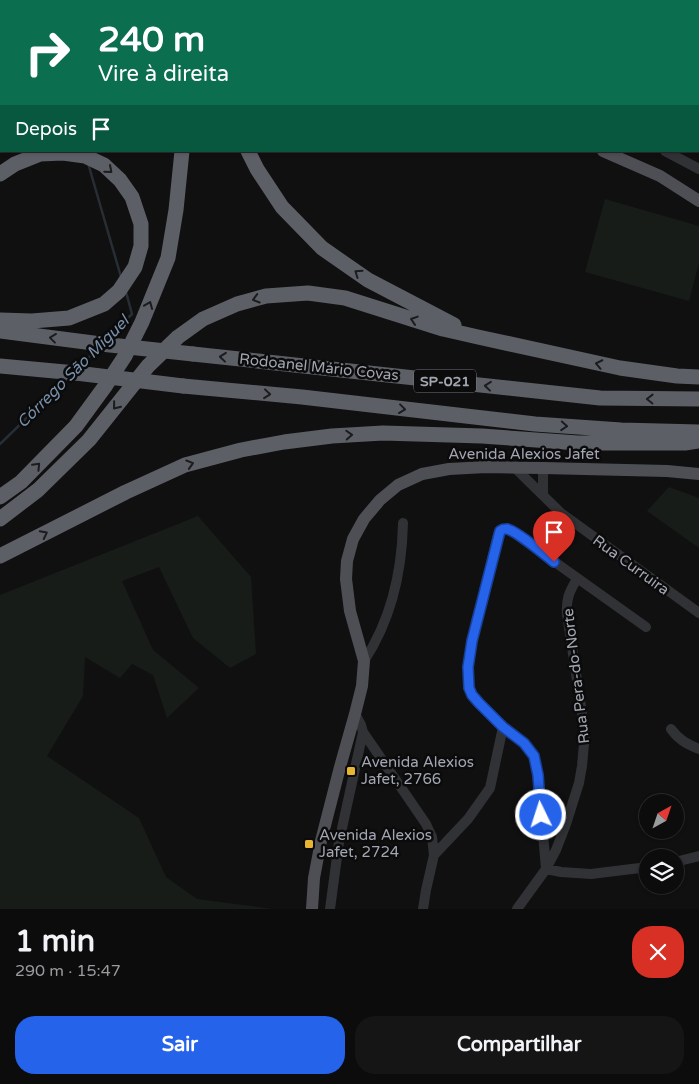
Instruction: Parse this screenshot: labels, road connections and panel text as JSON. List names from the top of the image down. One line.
{"streets":{"highway":["Rodoanel Mário Covas","SP-021"],"main road":["Avenida Alexios Jafet"],"street":["Rua Curruira","Rua Pera-do-Norte"]},"crossings":[["Avenida Alexios Jafet","Rua Curruira"]],"water":["Córrego São Miguel"],"places":{"transit":["Avenida Alexios Jafet, 2766","Avenida Alexios Jafet, 2724"]},"north":"top right","page":{"turn":["240 m","Vire à direita"],"then":"Depois","heading":["1 min","290 m · 15:47"],"buttons":["Sair","Compartilhar"]}}
